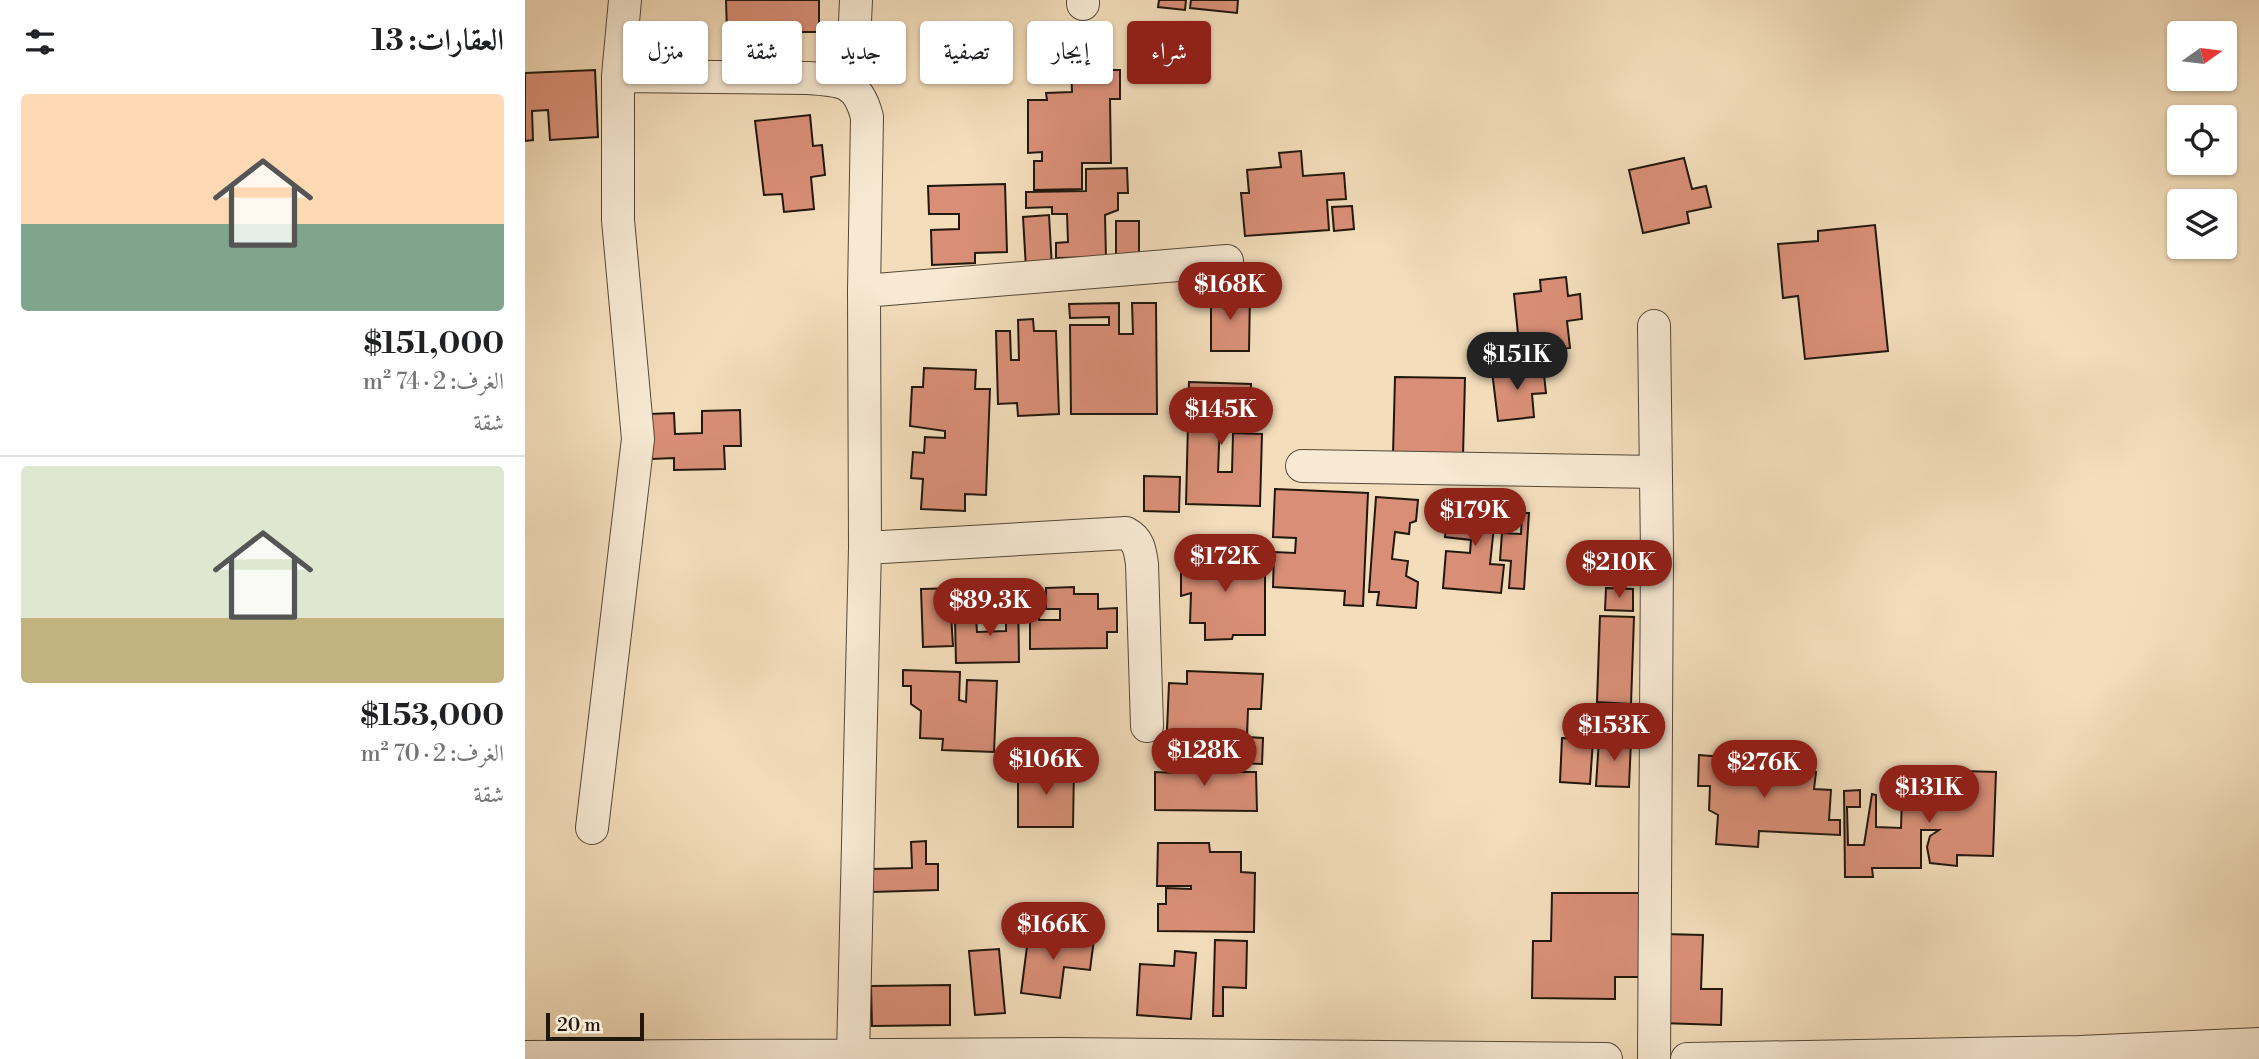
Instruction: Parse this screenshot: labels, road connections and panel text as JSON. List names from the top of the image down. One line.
{"scale_bar":"20 m","north":"right","page":{"heading":"العقارات: 13","chip":["شراء","إيجار","تصفية","جديد","شقة","منزل"],"list":[{"name":"$151,000","note":"الغرف: 2 · 74 m² · شقة"},{"name":"$153,000","note":"الغرف: 2 · 70 m² · شقة"}],"price":["$168K","$151K","$145K","$179K","$172K","$210K","$89.3K","$153K","$128K","$106K","$276K","$131K","$166K"],"scale":"20 m"}}
